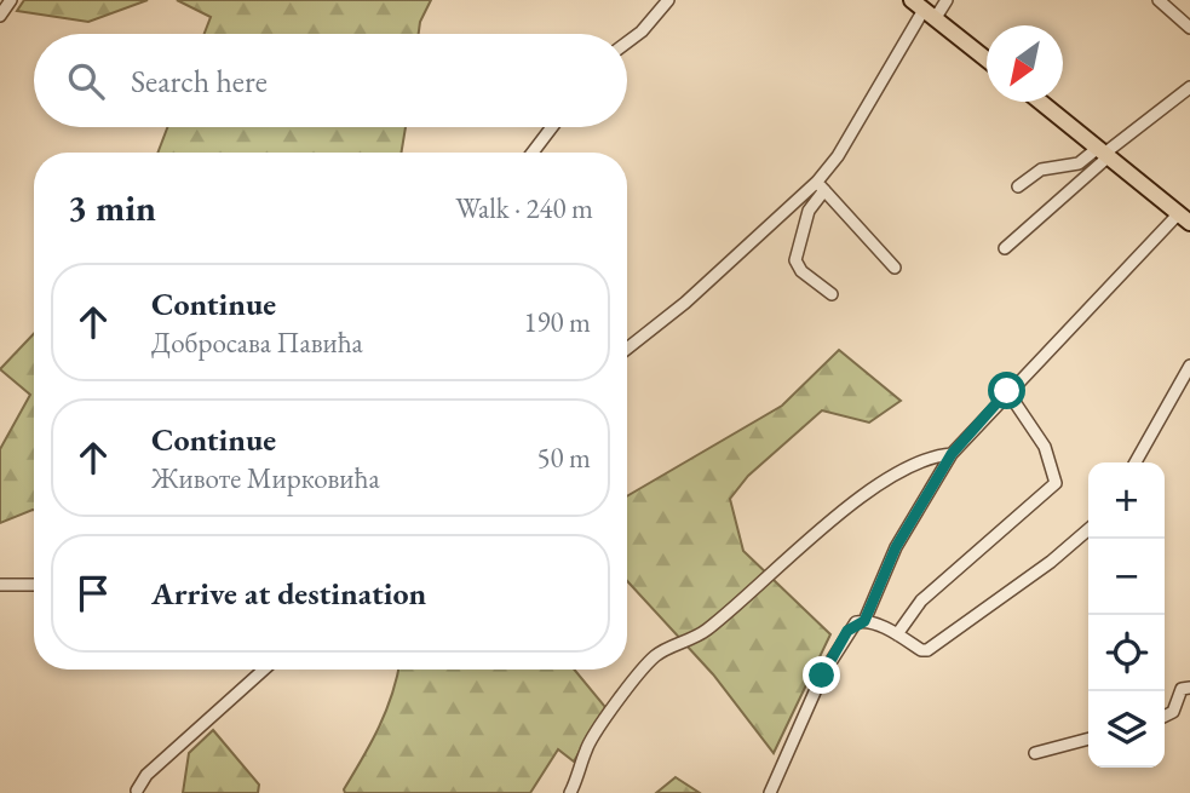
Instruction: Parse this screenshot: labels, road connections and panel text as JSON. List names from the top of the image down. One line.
{"north":"bottom left","page":{"search":"Search here","heading":["3 min","Walk · 240 m"],"list":[["Continue","Добросава Павића","190 m"],["Continue","Животе Мирковића","50 m"],"Arrive at destination"],"map_buttons":["+","−"]}}
